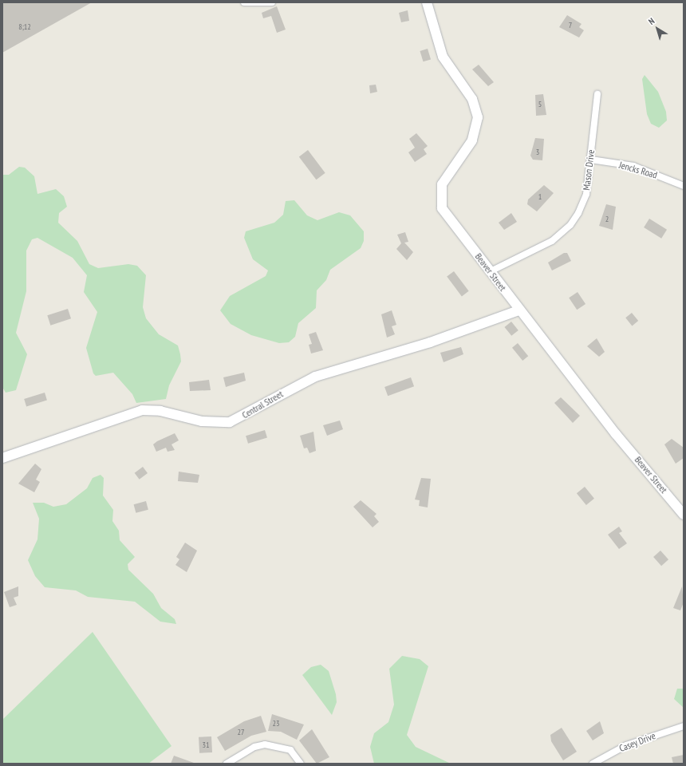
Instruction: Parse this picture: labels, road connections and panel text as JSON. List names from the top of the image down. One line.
{"streets":{"street":["Mason Drive","Jencks Road","Beaver Street","Central Street","Casey Drive"]},"crossings":[["Mason Drive","Jencks Road"],["Mason Drive","Beaver Street"],["Beaver Street","Central Street"]],"house_numbers":["7","8;12","5","3","1","2","23","27","31"],"north":"top left"}
